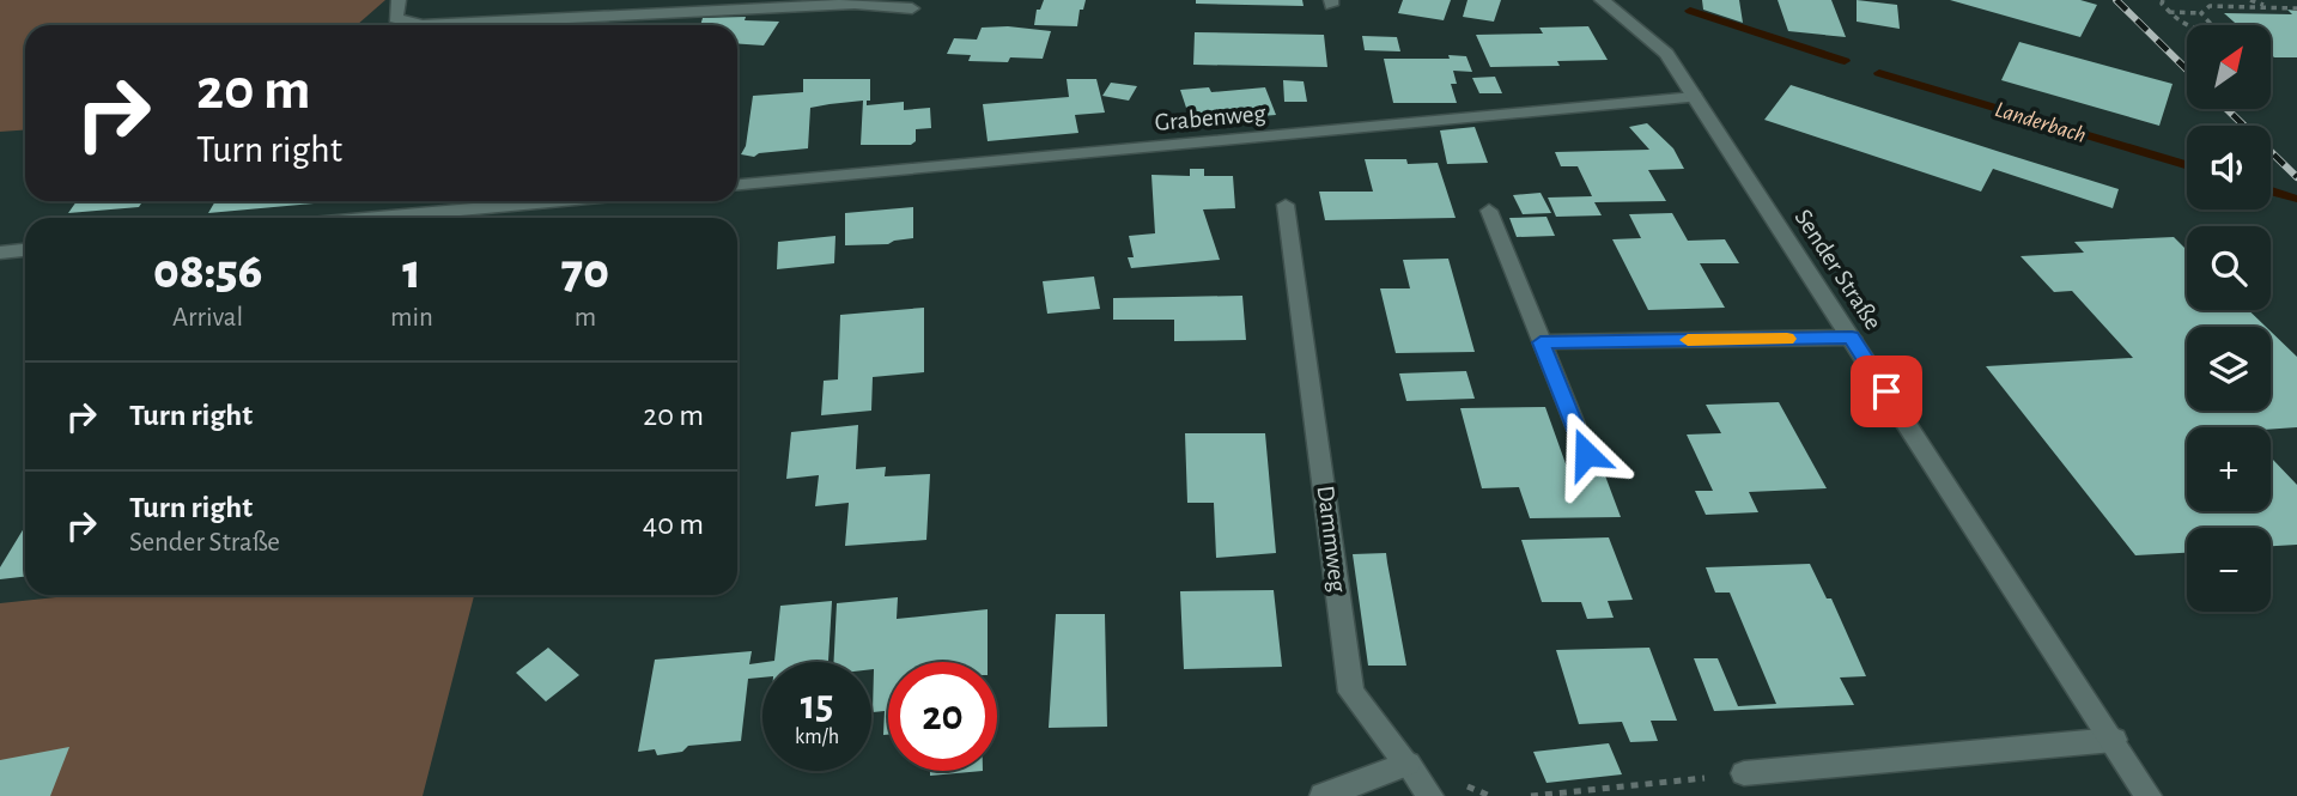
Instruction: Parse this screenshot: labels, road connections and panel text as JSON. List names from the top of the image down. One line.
{"streets":{"street":["Grabenweg","Sender Straße","Dammweg"]},"crossings":[["Grabenweg","Sender Straße"]],"water":["Landerbach"],"north":"top right","page":{"map_buttons":["+","−"],"turn":["20 m","Turn right"],"eta":["08:56","Arrival","1","min","70","m"],"list":[{"name":"Turn right","value":"20 m"},{"name":"Turn right","note":"Sender Straße","value":"40 m"}],"speed":"15 km/h","limit":"20"}}
